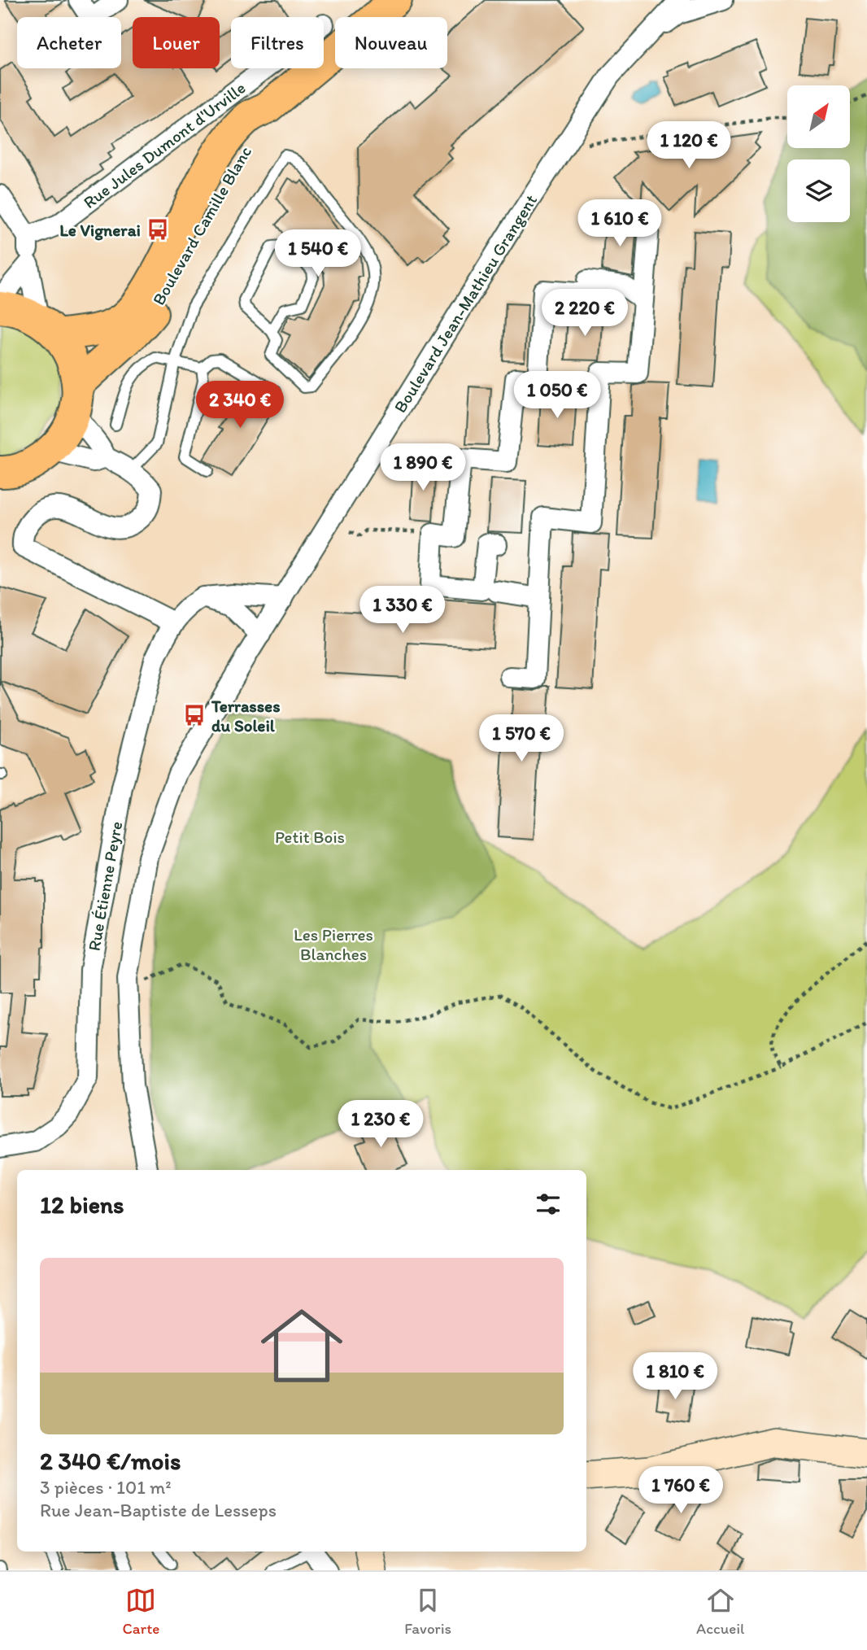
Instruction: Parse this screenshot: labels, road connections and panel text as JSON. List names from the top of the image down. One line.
{"streets":{"main road":["Boulevard Camille Blanc"],"street":["Rue Jules Dumont d'Urville","Boulevard Jean-Mathieu Grangent","Rue Étienne Peyre"]},"parks":["Petit Bois","Les Pierres Blanches"],"places":{"bus stop":["Le Vignerai","Terrasses du Soleil"]},"north":"top right","page":{"chip":["Acheter","Louer","Filtres","Nouveau"],"price":["1 120 €","1 610 €","1 540 €","2 220 €","1 050 €","2 340 €","1 890 €","1 330 €","1 570 €","1 230 €","1 810 €","1 760 €"],"heading":"12 biens","list":[{"name":"2 340 €/mois","note":"3 pièces · 101 m² · Rue Jean-Baptiste de Lesseps"}],"tabs":["Carte","Favoris","Accueil"]}}
